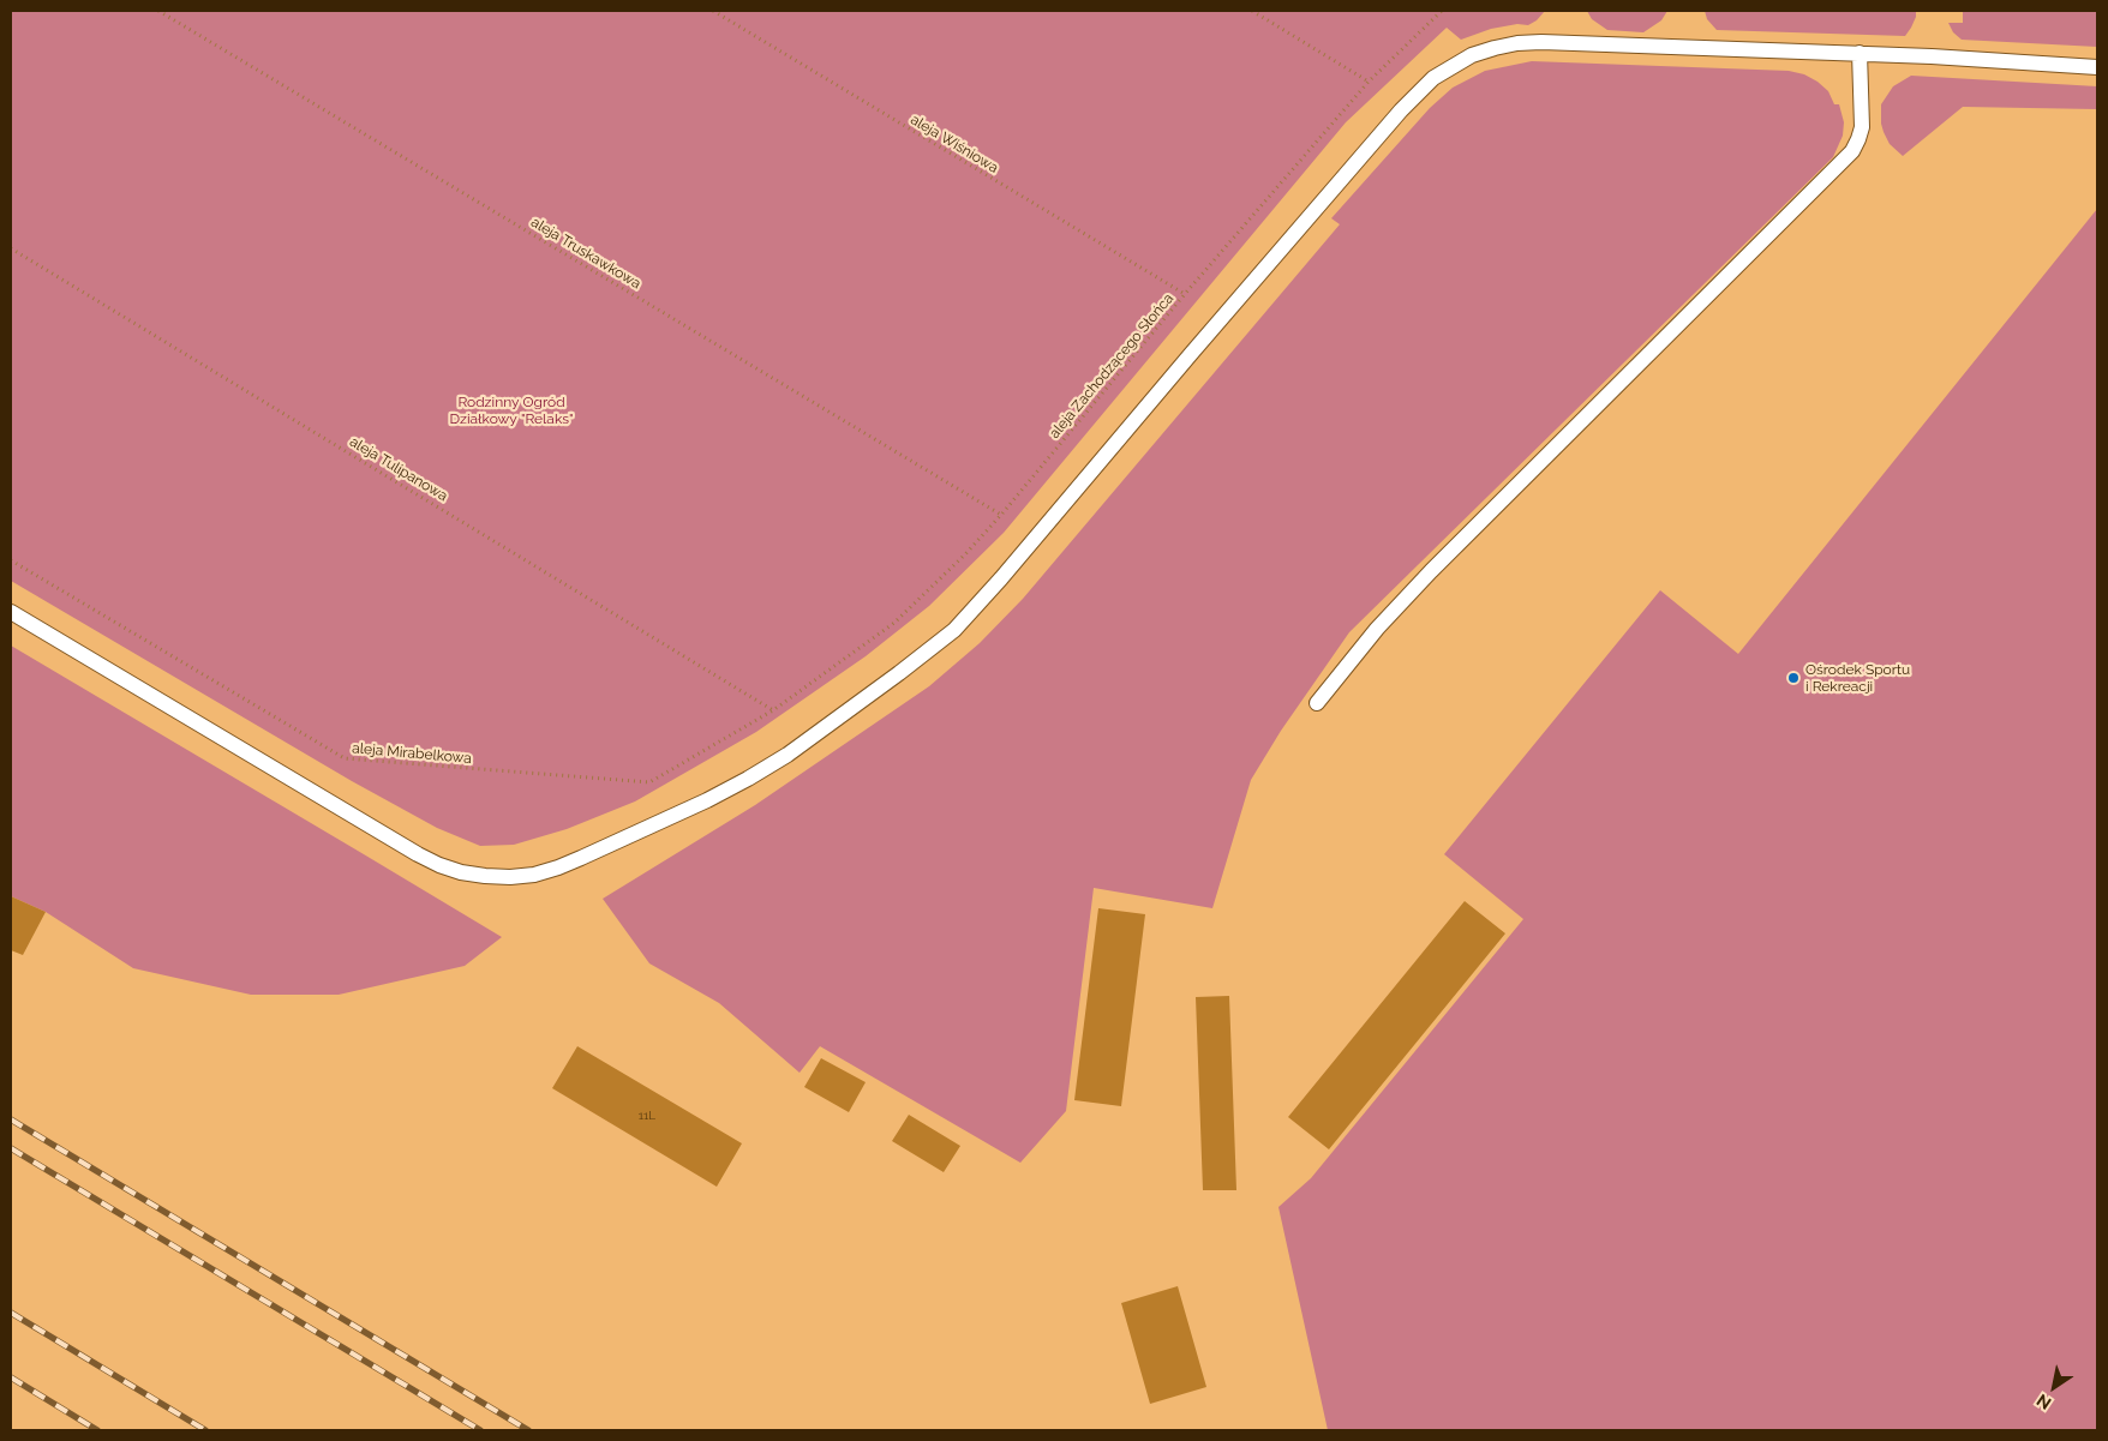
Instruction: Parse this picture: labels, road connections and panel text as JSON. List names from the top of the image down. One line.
{"streets":{"path":["aleja Wiśniowa","aleja Truskawkowa","aleja Zachodzącego Słońca","aleja Tulipanowa","aleja Mirabelkowa"]},"crossings":[["aleja Wiśniowa","aleja Zachodzącego Słońca"],["aleja Truskawkowa","aleja Zachodzącego Słońca"],["aleja Zachodzącego Słońca","aleja Tulipanowa"],["aleja Zachodzącego Słońca","aleja Mirabelkowa"],["aleja Tulipanowa","aleja Mirabelkowa"]],"parks":["Rodzinny Ogród Działkowy \"Relaks\""],"places":["Ośrodek Sportu i Rekreacji"],"house_numbers":["11L"],"north":"bottom left"}
